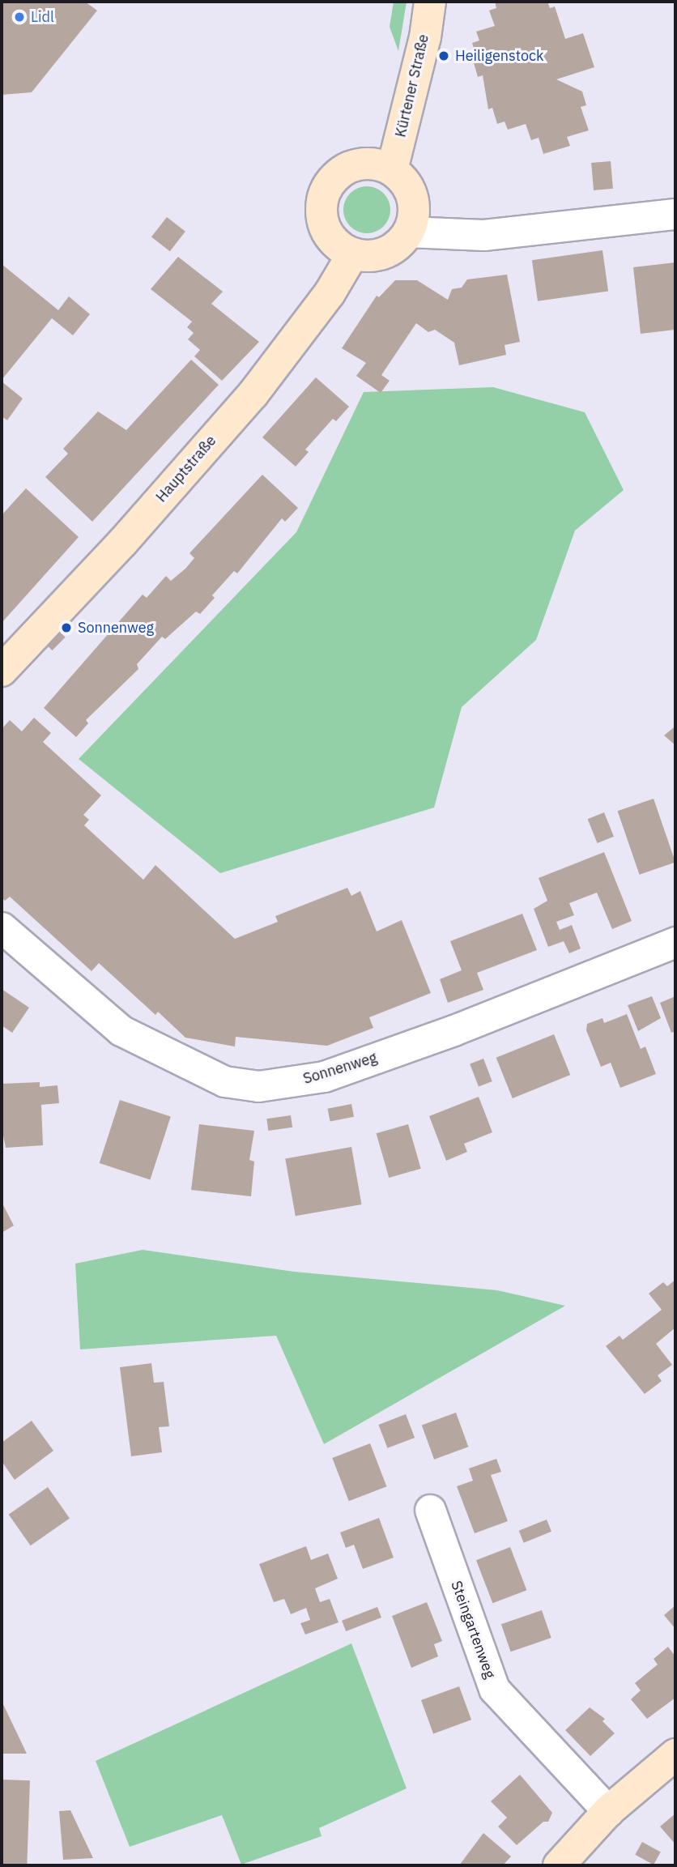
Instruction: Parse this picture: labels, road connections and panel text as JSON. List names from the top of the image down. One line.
{"streets":{"main road":["Kürtener Straße","Hauptstraße"],"street":["Sonnenweg","Steingartenweg"]},"crossings":[["Kürtener Straße","Hauptstraße"]],"places":["Lidl","Heiligenstock","Sonnenweg"]}
